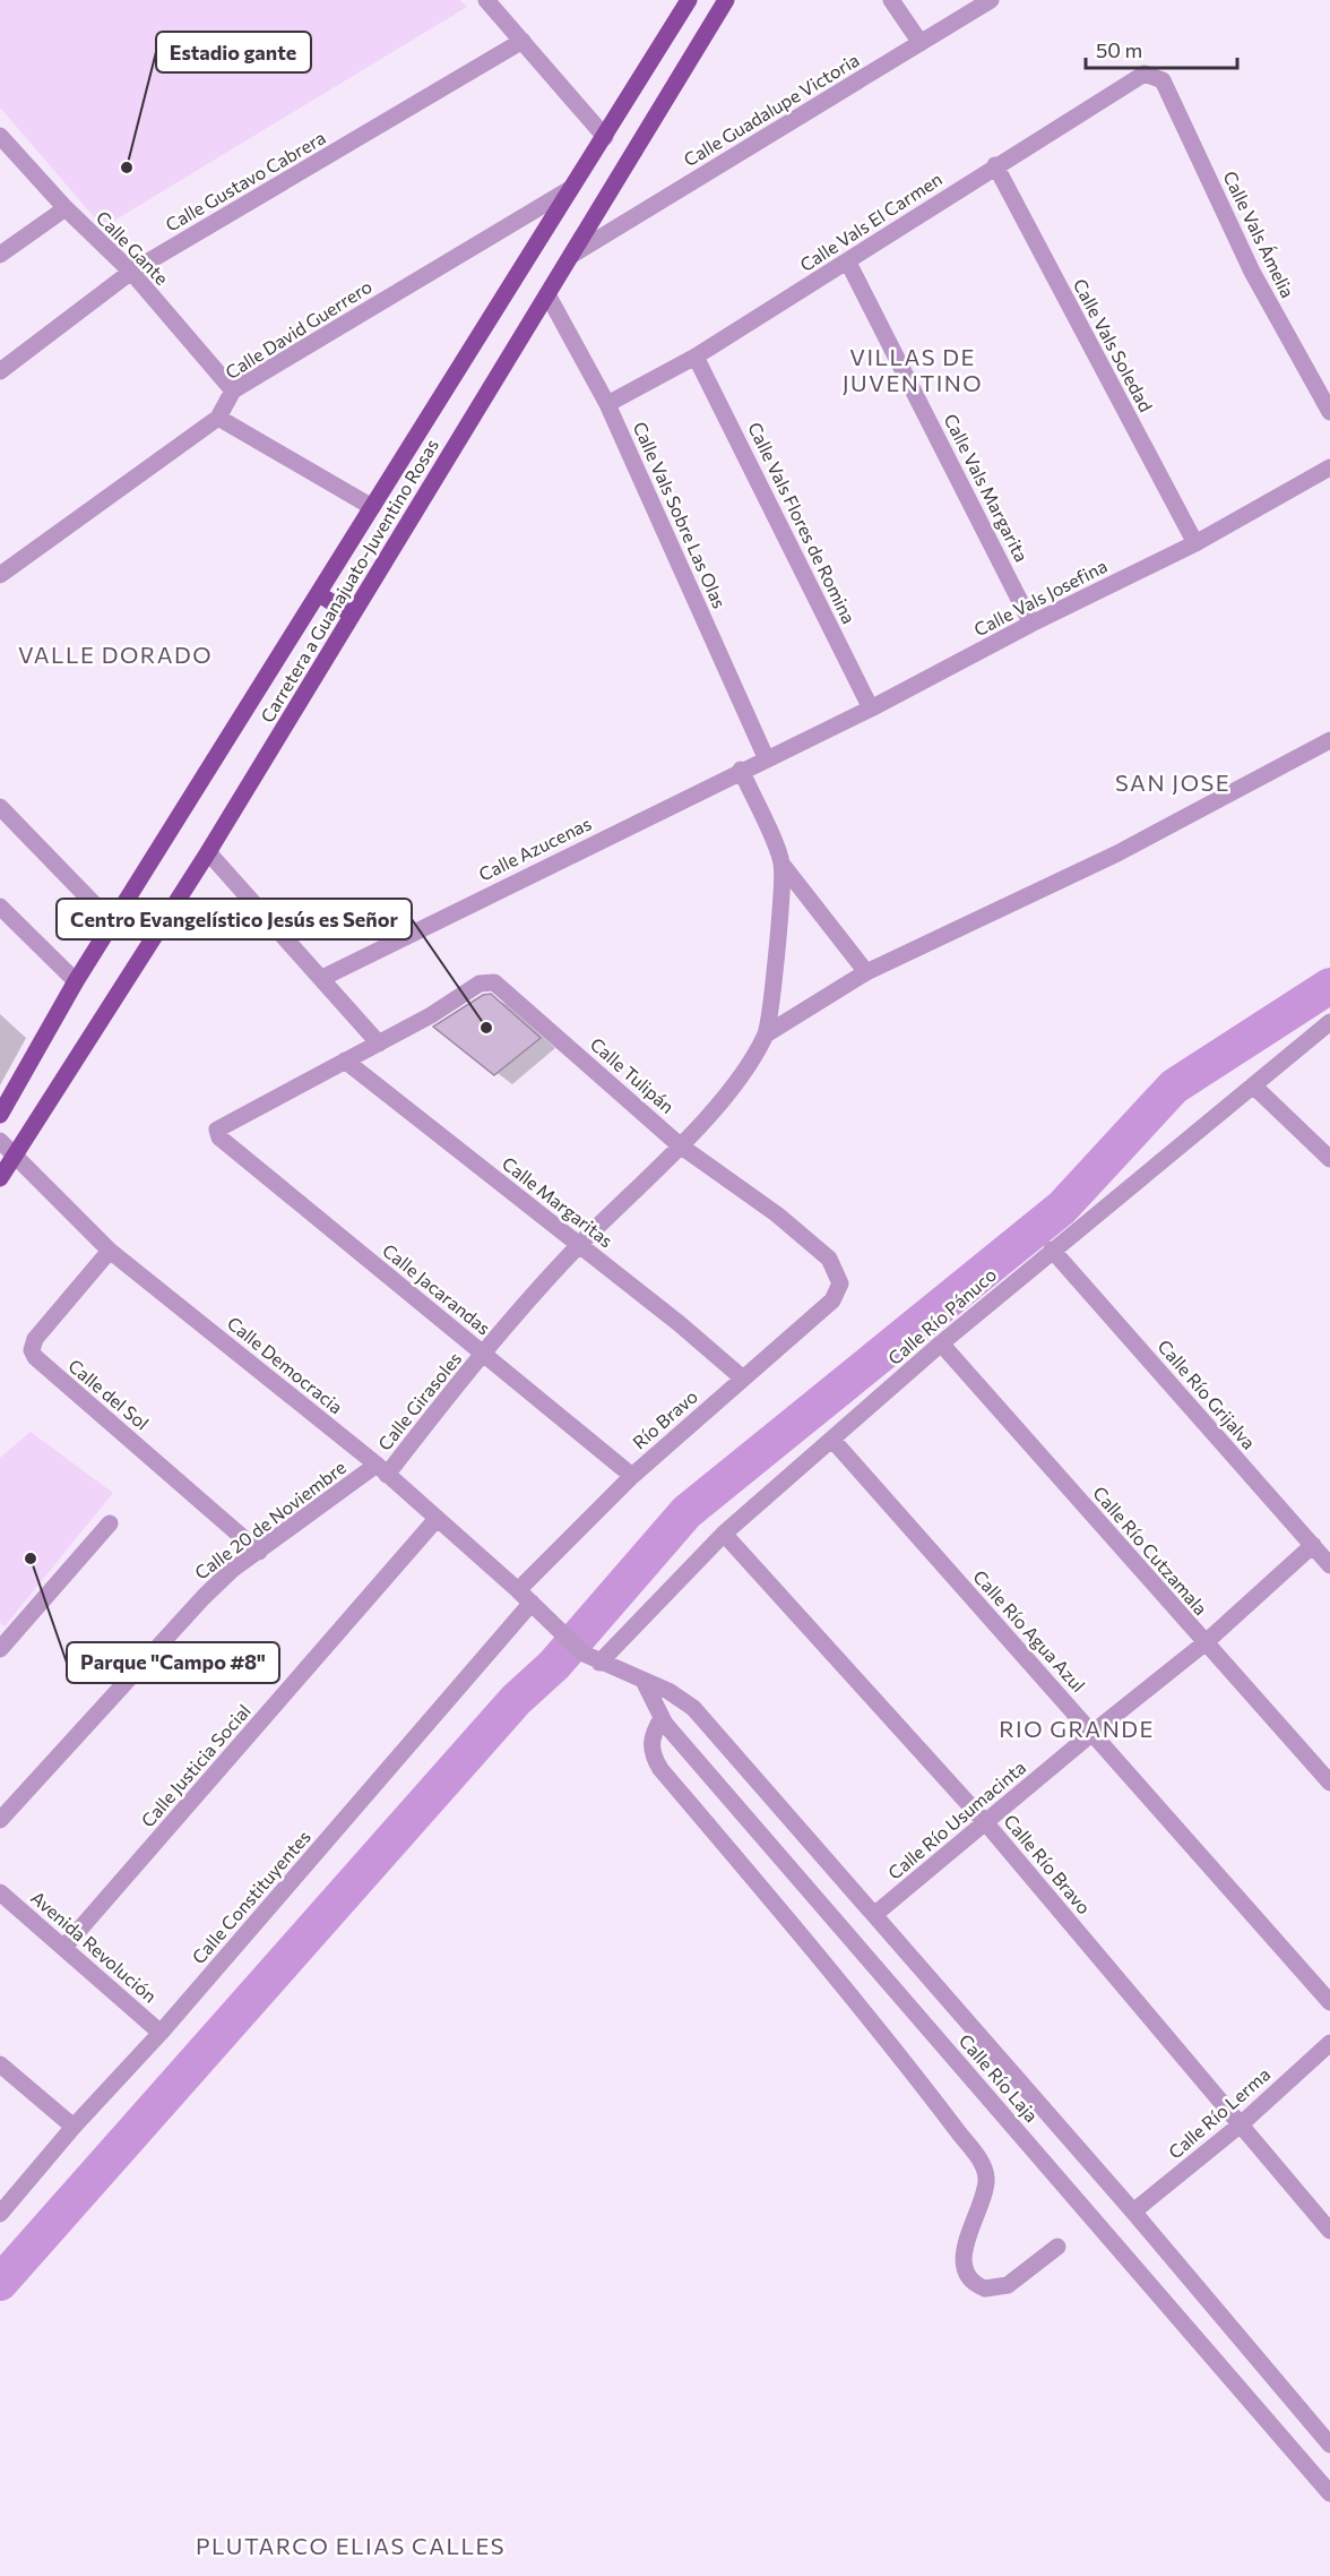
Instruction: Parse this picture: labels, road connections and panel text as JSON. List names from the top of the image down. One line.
{"streets":{"main road":["Carretera a Guanajuato-Juventino Rosas"],"street":["Calle Guadalupe Victoria","Calle Gustavo Cabrera","Calle Vals El Carmen","Calle Vals Ámelia","Calle Gante","Calle David Guerrero","Calle Vals Soledad","Calle Vals Margarita","Calle Vals Sobre Las Olas","Calle Vals Flores de Romina","Calle Vals Josefina","Calle Azucenas","Calle Tulipán","Calle Margaritas","Calle Jacarandas","Calle Río Pánuco","Calle Democracia","Calle del Sol","Calle Río Grijalva","Calle Girasoles","Río Bravo","Calle 20 de Noviembre","Calle Río Cutzamala","Calle Río Agua Azul","Calle Justicia Social","Calle Río Usumacinta","Calle Río Bravo","Calle Constituyentes","Avenida Revolución","Calle Río Laja","Calle Río Lerma"]},"crossings":[["Calle Guadalupe Victoria","Carretera a Guanajuato-Juventino Rosas"],["Calle Gustavo Cabrera","Calle Gante"],["Calle Vals El Carmen","Calle Vals Ámelia"],["Calle Vals El Carmen","Calle Vals Soledad"],["Calle Vals El Carmen","Calle Vals Margarita"],["Calle Vals El Carmen","Calle Vals Sobre Las Olas"],["Calle Vals El Carmen","Calle Vals Flores de Romina"],["Calle Gante","Calle David Guerrero"],["Calle David Guerrero","Carretera a Guanajuato-Juventino Rosas"],["Calle Vals Soledad","Calle Vals Josefina"],["Calle Vals Margarita","Calle Vals Josefina"],["Calle Vals Sobre Las Olas","Carretera a Guanajuato-Juventino Rosas"],["Calle Vals Sobre Las Olas","Calle Vals Josefina"],["Calle Vals Sobre Las Olas","Calle Azucenas"],["Calle Vals Flores de Romina","Calle Vals Josefina"],["Carretera a Guanajuato-Juventino Rosas","Calle Democracia"],["Calle Vals Josefina","Calle Azucenas"],["Calle Tulipán","Calle Girasoles"],["Calle Tulipán","Río Bravo"],["Calle Margaritas","Calle Jacarandas"],["Calle Margaritas","Calle Girasoles"],["Calle Margaritas","Río Bravo"],["Calle Jacarandas","Calle Girasoles"],["Calle Jacarandas","Río Bravo"],["Calle Río Pánuco","Calle Río Grijalva"],["Calle Río Pánuco","Calle Río Cutzamala"],["Calle Río Pánuco","Calle Río Agua Azul"],["Calle Río Pánuco","Calle Río Bravo"],["Calle Río Pánuco","Calle Río Laja"],["Calle Democracia","Calle del Sol"],["Calle Democracia","Calle Girasoles"],["Calle Democracia","Río Bravo"],["Calle Democracia","Calle 20 de Noviembre"],["Calle Democracia","Calle Justicia Social"],["Calle Democracia","Calle Constituyentes"],["Calle Democracia","Calle Río Laja"],["Calle del Sol","Calle 20 de Noviembre"],["Calle Río Grijalva","Calle Río Usumacinta"],["Calle Girasoles","Calle 20 de Noviembre"],["Calle Río Cutzamala","Calle Río Usumacinta"],["Calle Río Agua Azul","Calle Río Usumacinta"],["Calle Justicia Social","Avenida Revolución"],["Calle Río Usumacinta","Calle Río Bravo"],["Calle Río Usumacinta","Calle Río Laja"],["Calle Río Bravo","Calle Río Lerma"],["Calle Constituyentes","Avenida Revolución"],["Calle Río Laja","Calle Río Lerma"]],"districts":["VILLAS DE JUVENTINO","VALLE DORADO","SAN JOSE","RIO GRANDE","PLUTARCO ELIAS CALLES"],"places":["Estadio gante","Centro Evangelístico Jesús es Señor","Parque \"Campo #8\""],"scale_bar":"50 m"}
